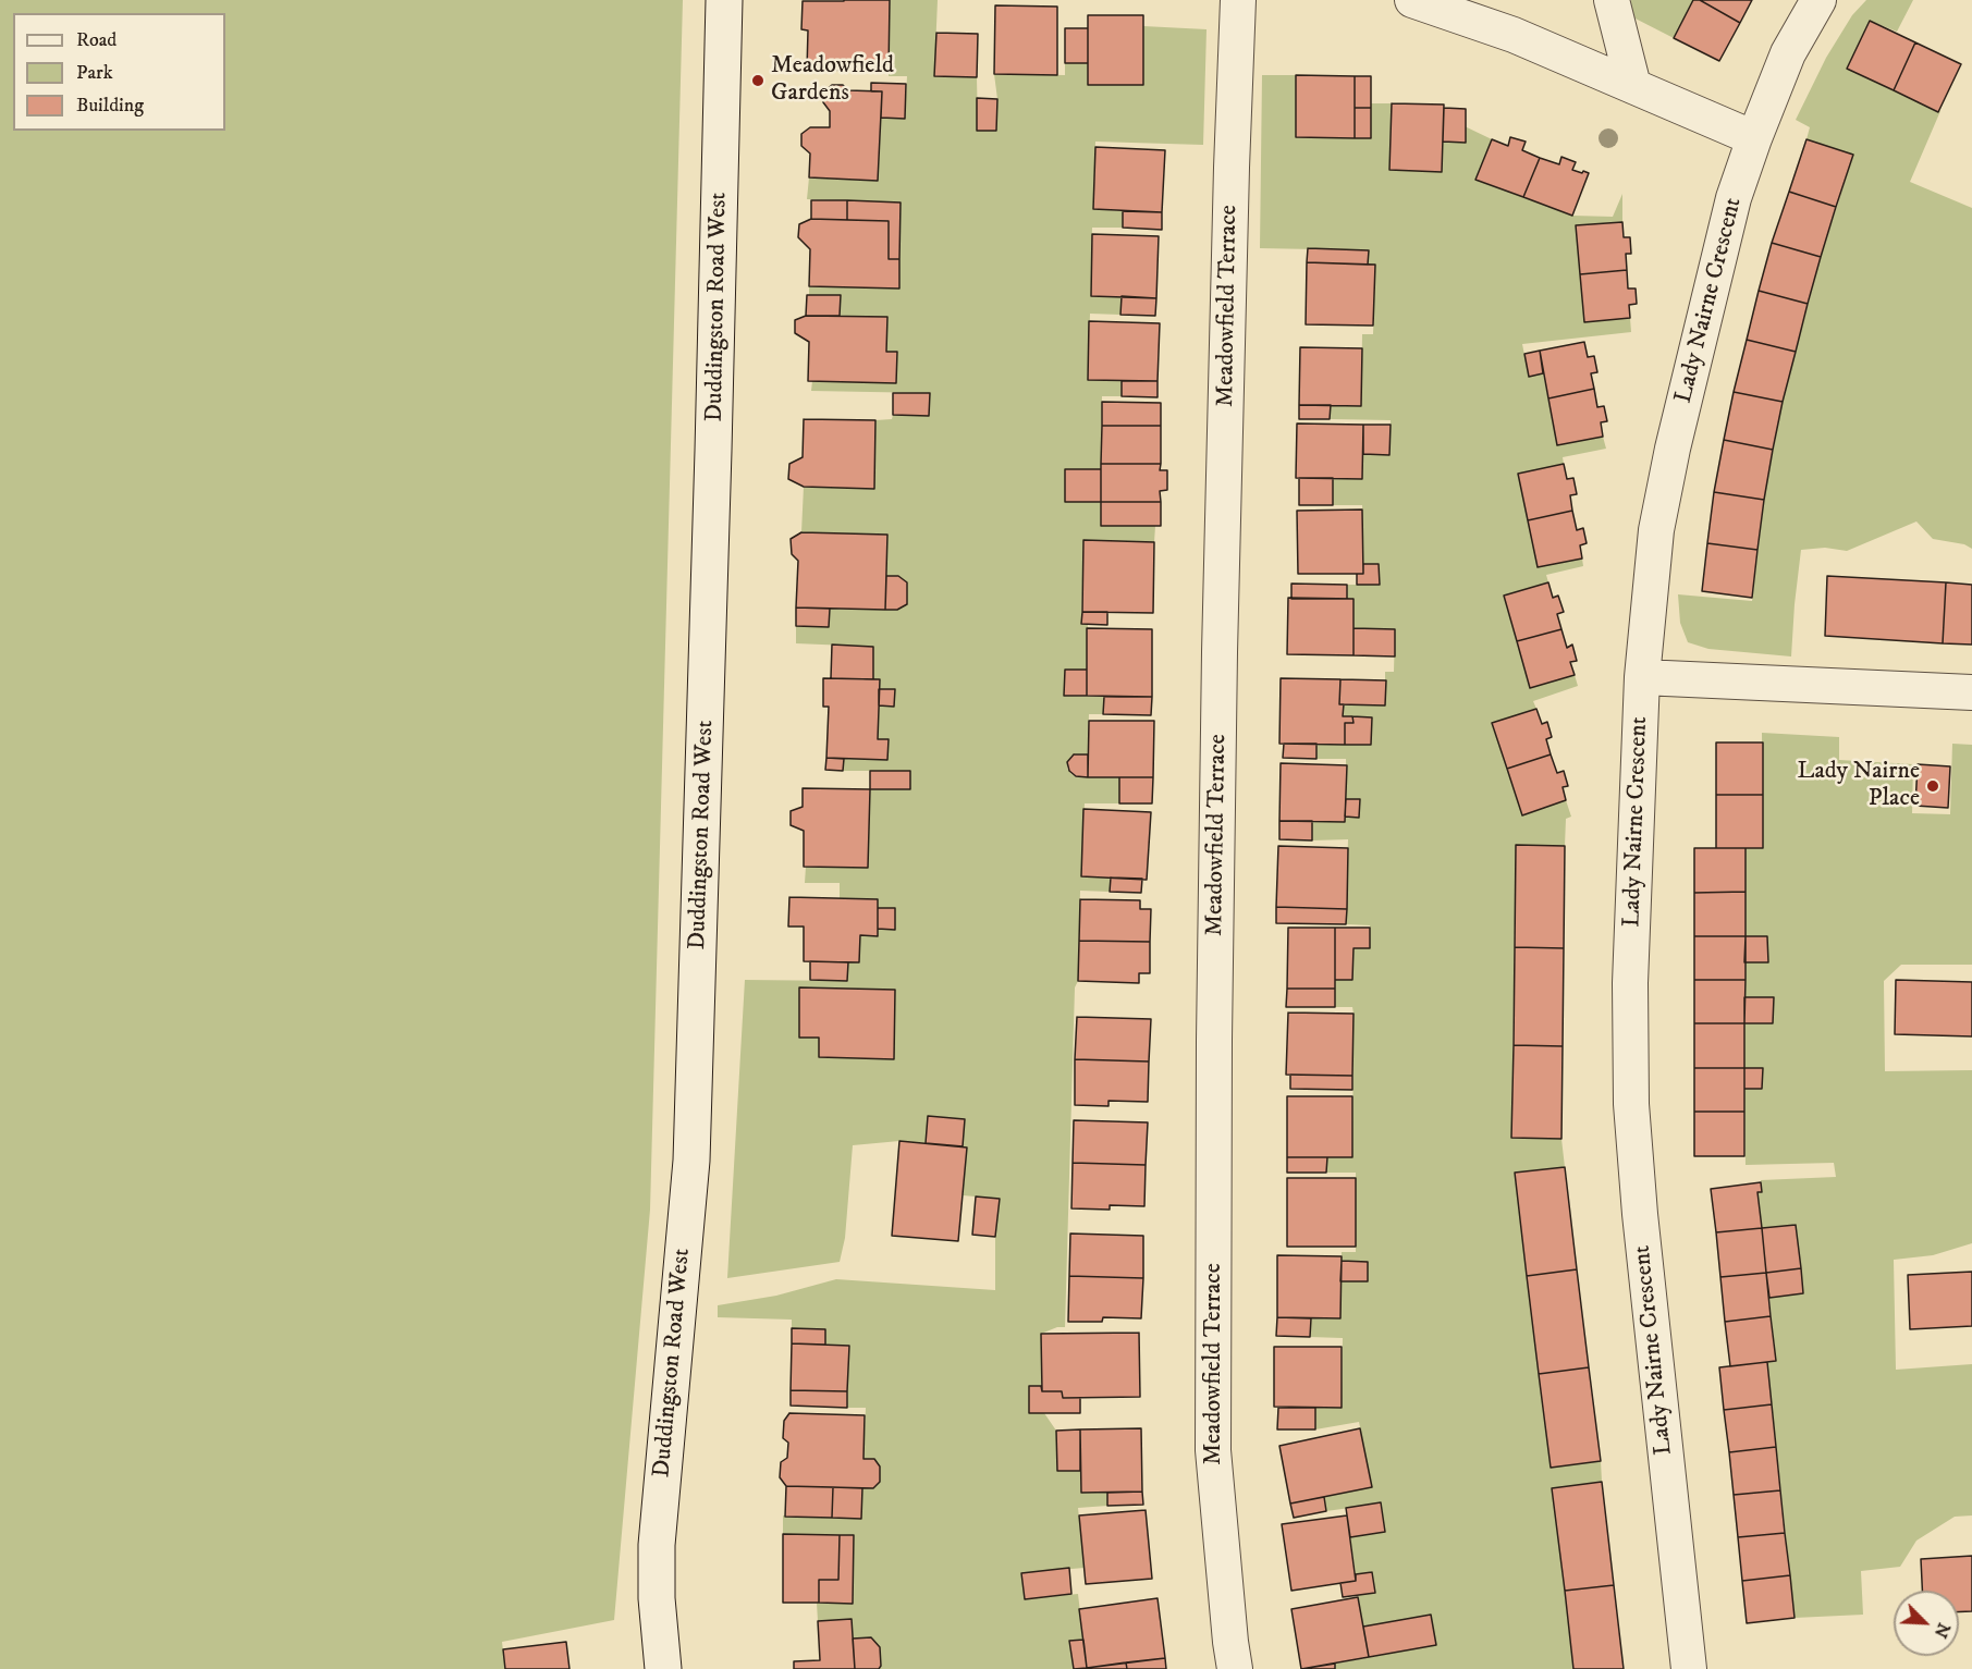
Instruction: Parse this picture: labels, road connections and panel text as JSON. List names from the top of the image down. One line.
{"streets":{"street":["Lady Nairne Crescent","Meadowfield Terrace","Duddingston Road West"]},"places":["Meadowfield Gardens","Lady Nairne Place"],"legend":["Road","Park","Building"],"north":"bottom right"}
